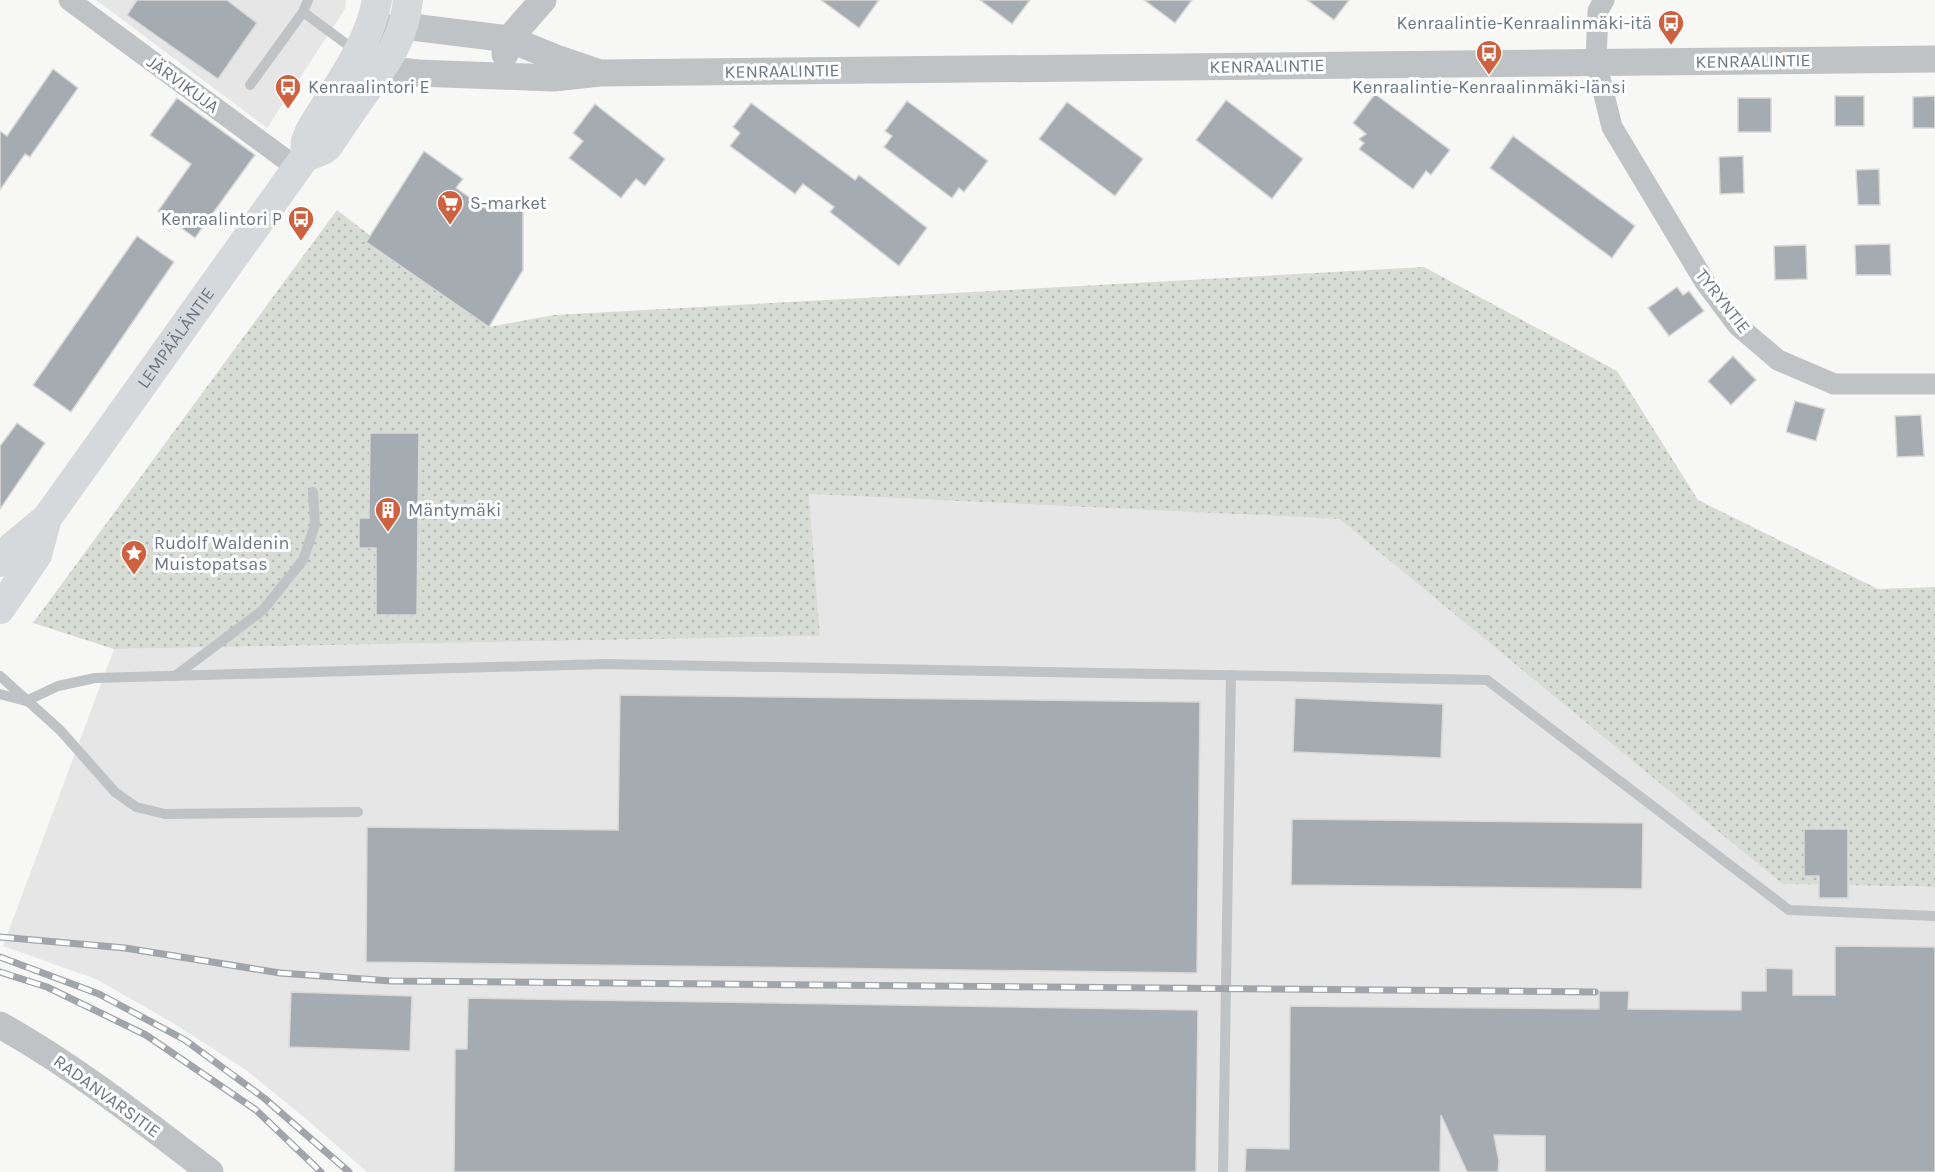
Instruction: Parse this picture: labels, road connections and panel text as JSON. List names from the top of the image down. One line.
{"streets":{"main road":["LEMPÄÄLÄNTIE"],"street":["KENRAALINTIE","JÄRVIKUJA","TYRYNTIE","RADANVARSITIE"]},"crossings":[["KENRAALINTIE","TYRYNTIE"],["KENRAALINTIE","LEMPÄÄLÄNTIE"],["JÄRVIKUJA","LEMPÄÄLÄNTIE"]],"places":{"bus stop":["Kenraalintie-Kenraalinmäki-itä","Kenraalintie-Kenraalinmäki-länsi","Kenraalintori E","Kenraalintori P"],"supermarket":["S-market"],"building":["Mäntymäki"],"place":["Rudolf Waldenin Muistopatsas"]}}
